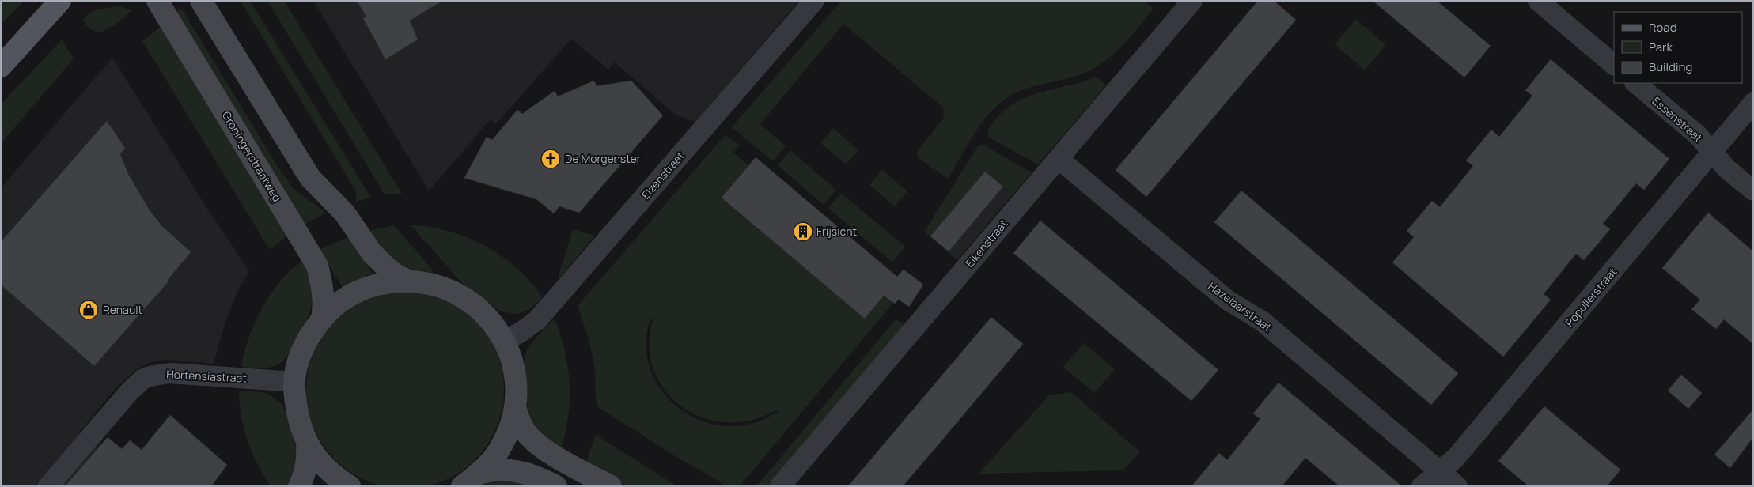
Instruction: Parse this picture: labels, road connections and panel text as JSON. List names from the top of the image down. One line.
{"streets":{"main road":["Groningerstraatweg"],"street":["Essenstraat","Elzenstraat","Eikenstraat","Populierstraat","Hazelaarstraat","Hortensiastraat"]},"crossings":[["Essenstraat","Populierstraat"],["Eikenstraat","Hazelaarstraat"],["Populierstraat","Hazelaarstraat"]],"places":{"church":["De Morgenster"],"building":["Frijsicht"],"shop":["Renault"]},"legend":["Road","Park","Building"]}
